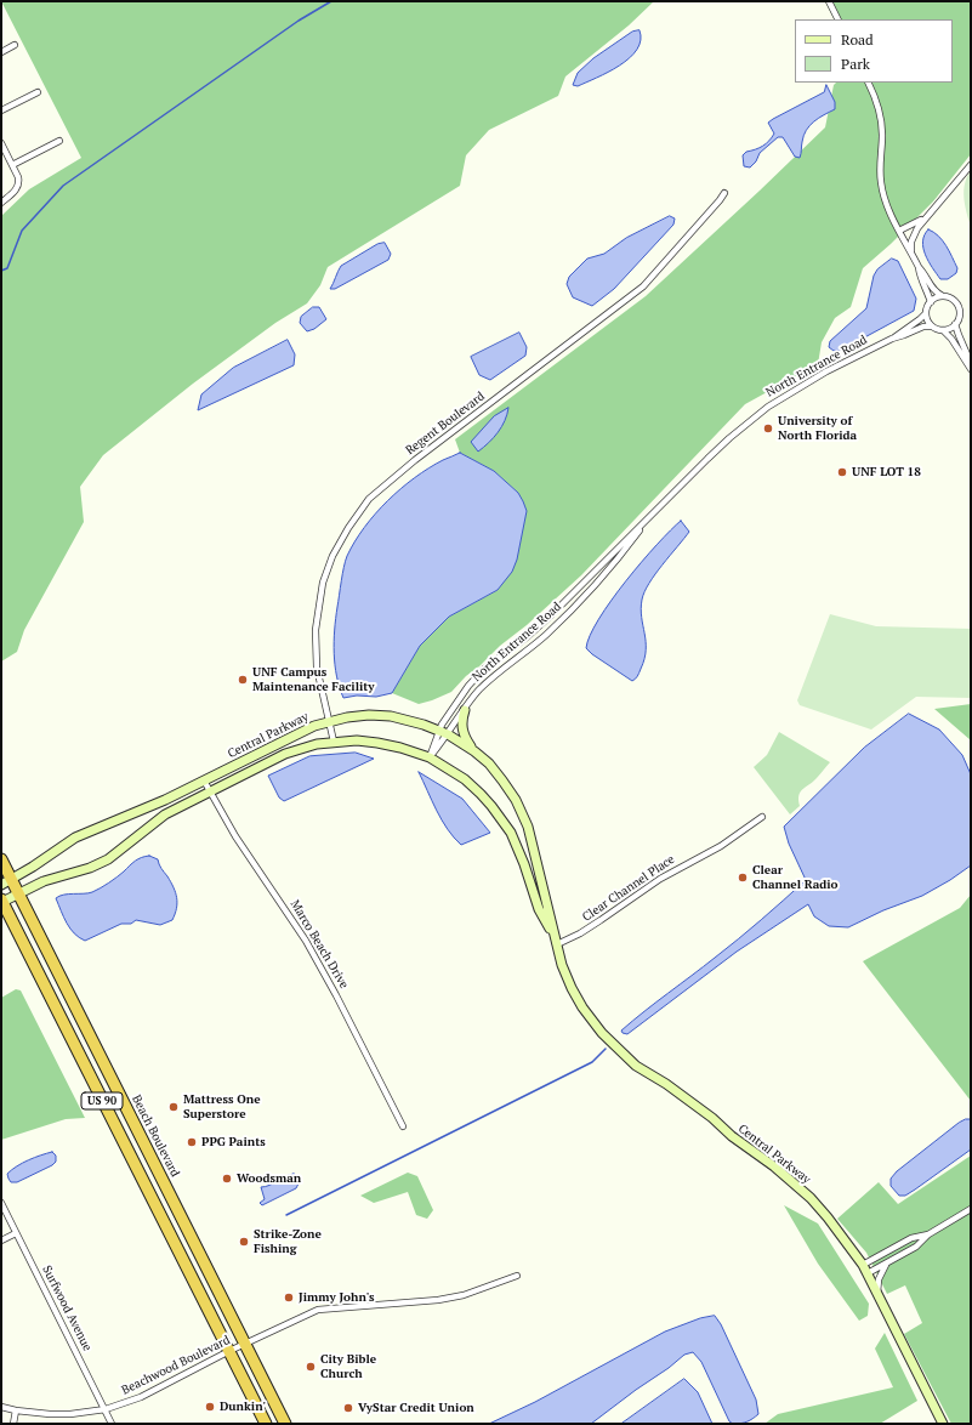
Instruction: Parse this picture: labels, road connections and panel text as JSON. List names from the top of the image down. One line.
{"streets":{"highway":["US 90","Beach Boulevard"],"street":["North Entrance Road","Regent Boulevard","Central Parkway","Clear Channel Place","Marco Beach Drive","Surfwood Avenue","Beachwood Boulevard"]},"crossings":[["North Entrance Road","Central Parkway"],["Regent Boulevard","Central Parkway"],["Central Parkway","Clear Channel Place"],["Central Parkway","Marco Beach Drive"],["Central Parkway","US 90"],["Central Parkway","Beach Boulevard"],["US 90","Beachwood Boulevard"],["Beach Boulevard","Beachwood Boulevard"],["Surfwood Avenue","Beachwood Boulevard"]],"places":["University of North Florida","UNF LOT 18","UNF Campus Maintenance Facility","Clear Channel Radio","Mattress One Superstore","PPG Paints","Woodsman","Strike-Zone Fishing","Jimmy John's","City Bible Church","Dunkin'","VyStar Credit Union"],"legend":["Road","Park"]}
